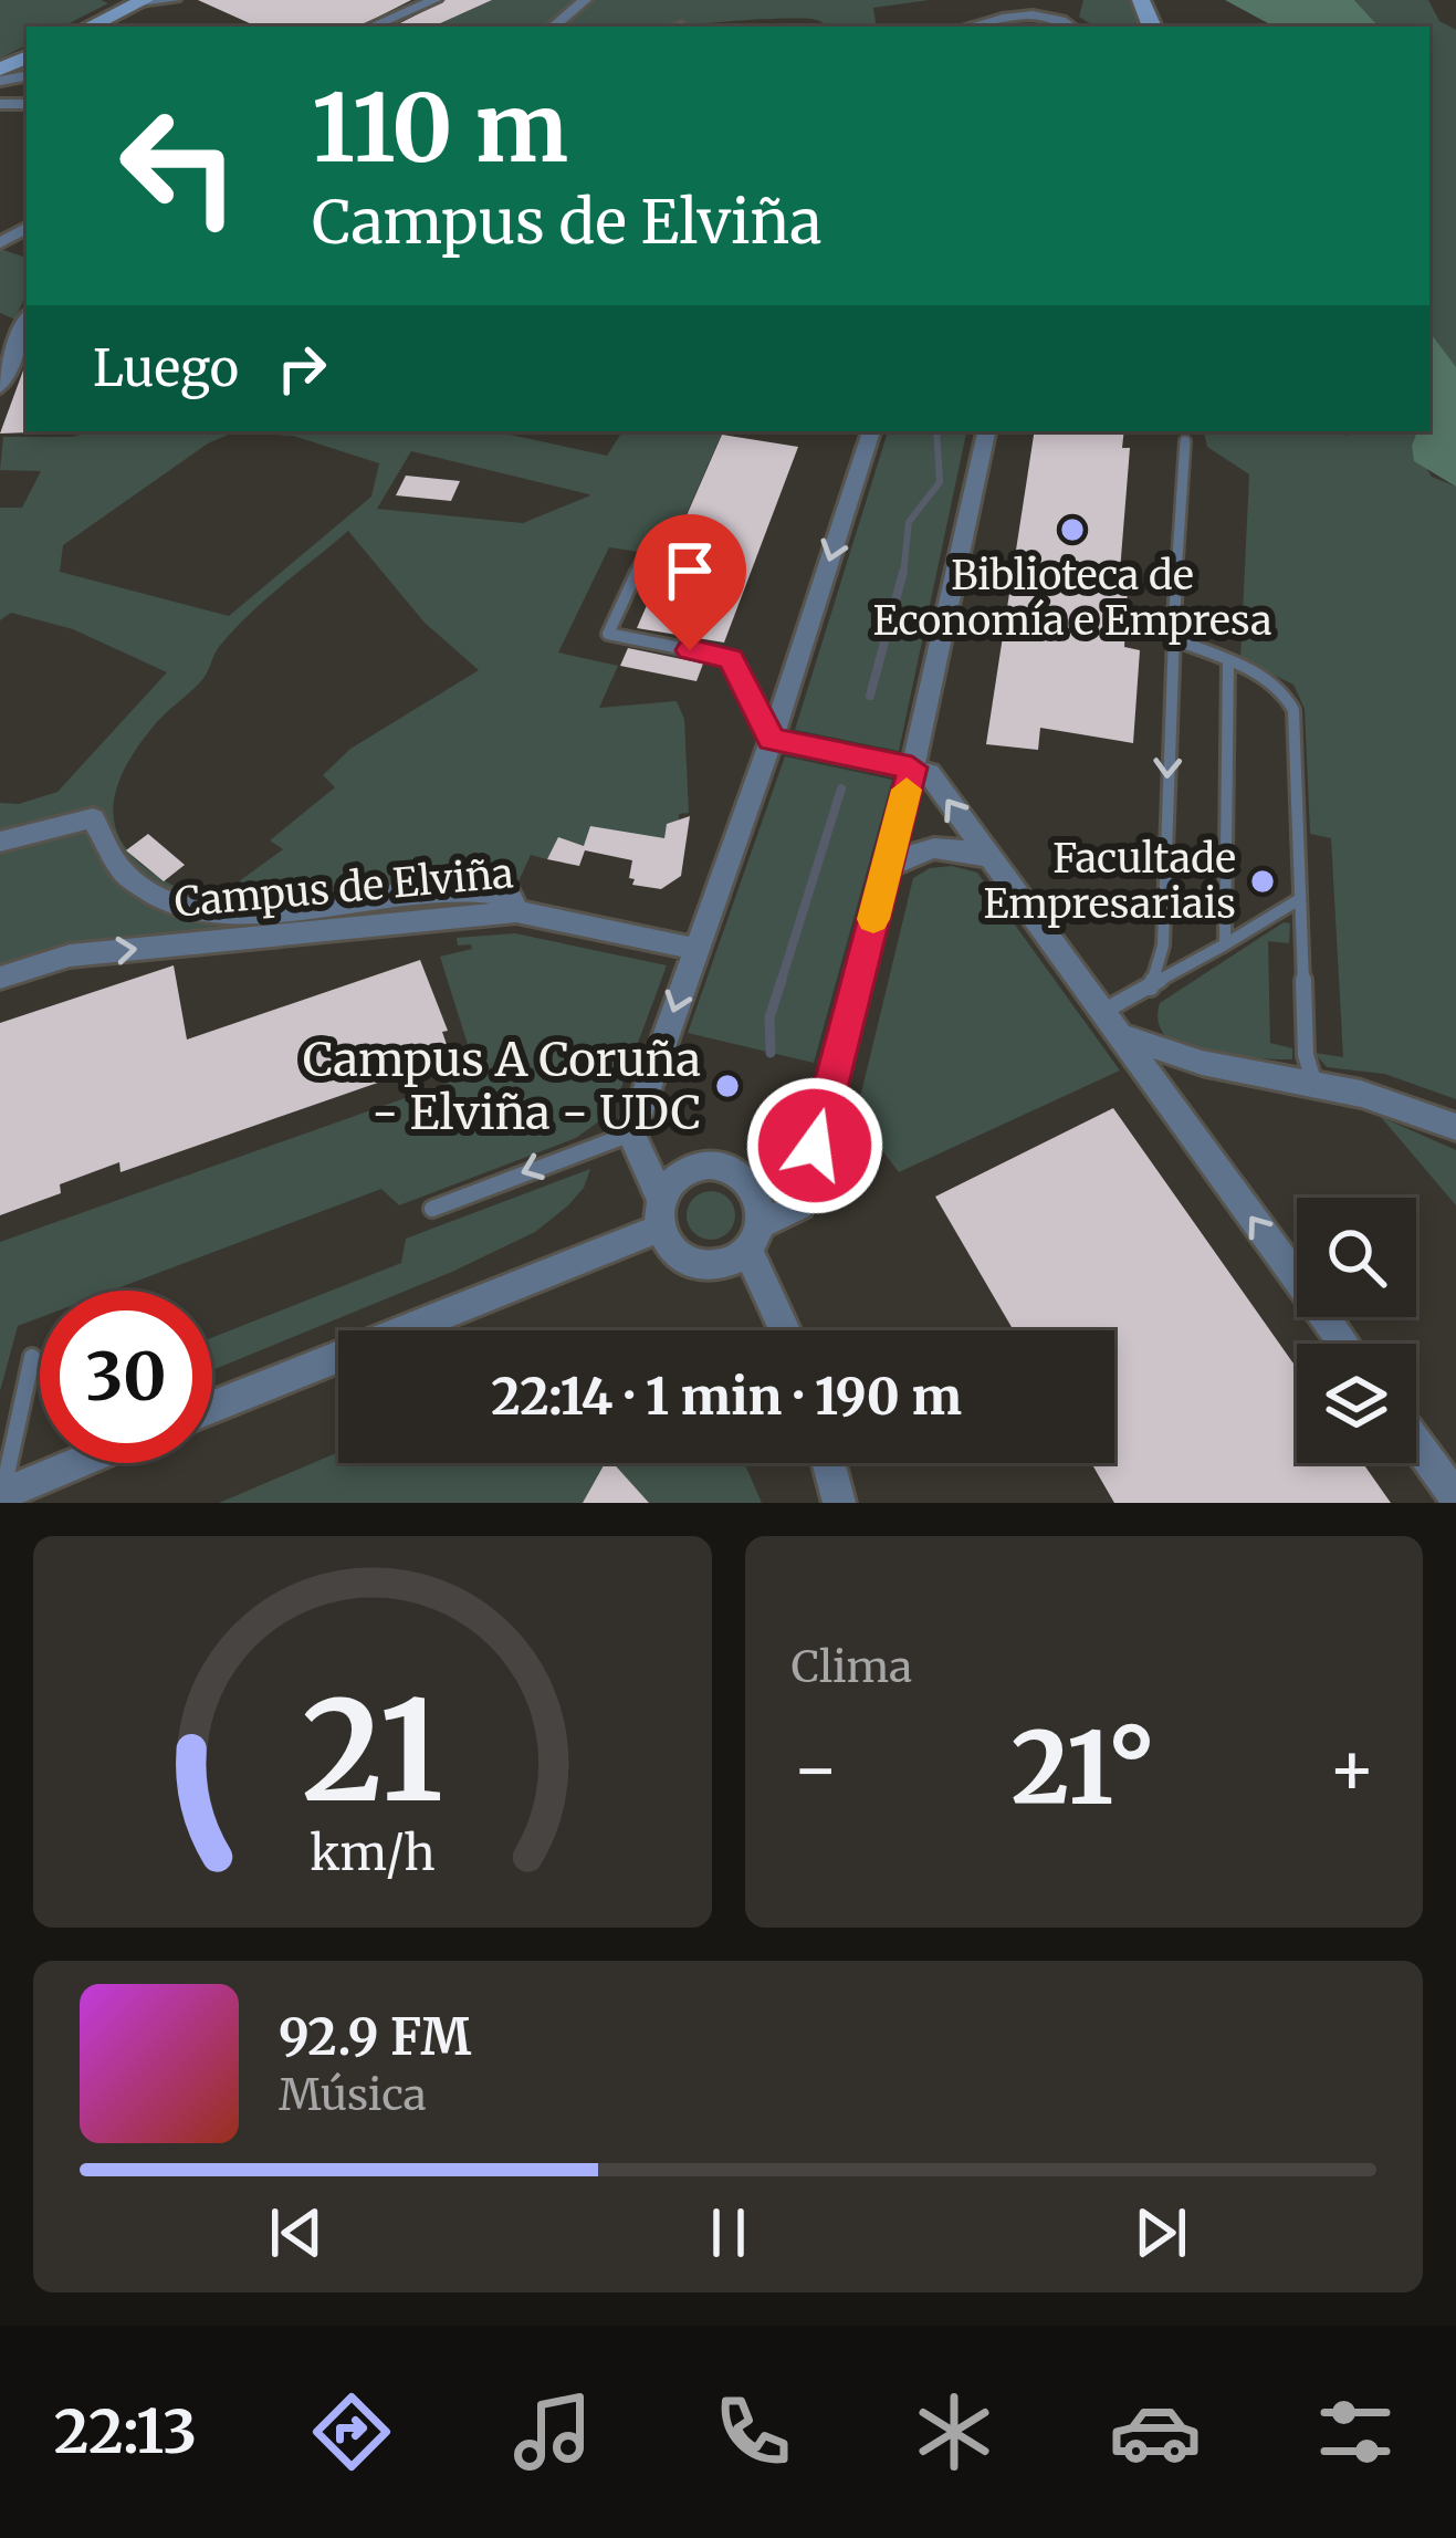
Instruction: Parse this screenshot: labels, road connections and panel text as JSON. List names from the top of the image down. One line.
{"streets":{"street":["Campus de Elviña"]},"one_way":["Campus de Elviña"],"places":["Biblioteca de Economía e Empresa","Facultade Empresariais","Campus A Coruña - Elviña - UDC"],"page":{"turn":["110 m","Campus de Elviña"],"then":"Luego","limit":"30","trip":"22:14 · 1 min · 190 m","tile":"Clima","heat":["−","21°","+"],"song":["92.9 FM","Música"],"tabs":"22:13","gauge":["21","km/h"]}}
